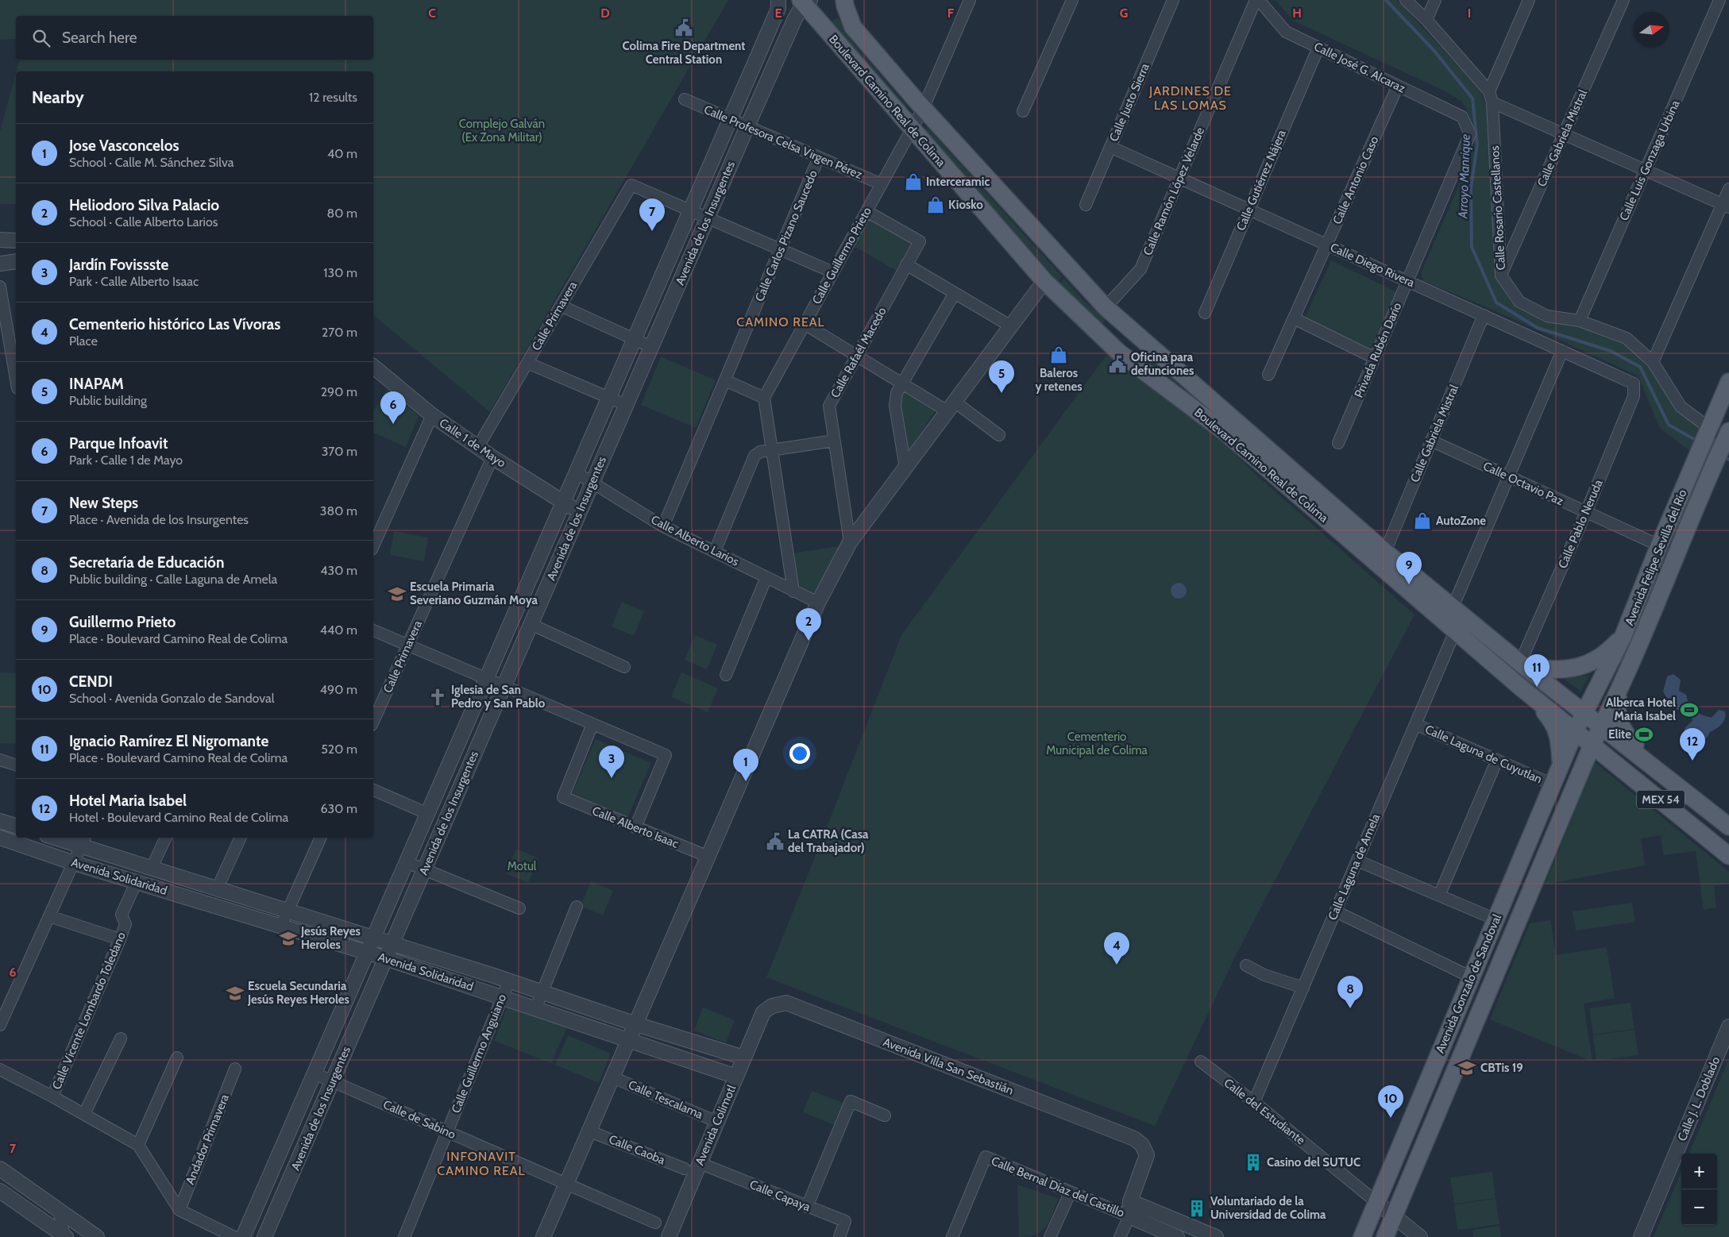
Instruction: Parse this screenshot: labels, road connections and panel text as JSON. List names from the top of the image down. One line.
{"streets":{"main road":["Boulevard Camino Real de Colima","Avenida Felipe Sevilla del Río","MEX 54","Avenida Gonzalo de Sandoval"],"street":["Calle José G. Alcaraz","Calle Justo Sierra","Calle Gabriela Mistral","Calle Profesora Celsa Virgen Pérez","Calle Luis Gonzaga Urbina","Calle Gutiérrez Nájera","Calle Antonio Caso","Calle Ramón López Velarde","Calle Rosario Castellanos","Avenida de los Insurgentes","Calle Carlos Pizano Saucedo","Calle Guillermo Prieto","Calle Diego Rivera","Calle Primavera","Privada Rubén Darío","Calle Rafaél Macedo","Calle 1 de Mayo","Calle Octavio Paz","Calle Pablo Neruda","Calle Alberto Larios","Calle Laguna de Cuyutlan","Calle Alberto Isaac","Calle Laguna de Amela","Avenida Solidaridad","Calle Vicente Lombardo Toledano","Calle Guillermo Anguiano","Avenida Villa San Sebastián","Calle J. L. Doblado","Calle Tescalama","Calle del Estudiante","Calle de Sabino","Avenida Colimotl","Andador Primavera","Calle Caoba","Calle Bernal Díaz del Castillo","Calle Capaya"]},"crossings":[["Calle José G. Alcaraz","Calle Gutiérrez Nájera"],["Calle José G. Alcaraz","Calle Antonio Caso"],["Calle José G. Alcaraz","Privada Rubén Darío"],["Boulevard Camino Real de Colima","Calle Gabriela Mistral"],["Boulevard Camino Real de Colima","Calle Ramón López Velarde"],["Boulevard Camino Real de Colima","Avenida de los Insurgentes"],["Boulevard Camino Real de Colima","Calle Guillermo Prieto"],["Boulevard Camino Real de Colima","Calle Pablo Neruda"],["Boulevard Camino Real de Colima","Avenida Felipe Sevilla del Río"],["Boulevard Camino Real de Colima","Calle Laguna de Amela"],["Boulevard Camino Real de Colima","Avenida Gonzalo de Sandoval"],["Calle Justo Sierra","Calle Diego Rivera"],["Calle Gabriela Mistral","Calle Rosario Castellanos"],["Calle Gabriela Mistral","Calle Diego Rivera"],["Calle Gabriela Mistral","Calle Octavio Paz"],["Calle Profesora Celsa Virgen Pérez","Avenida de los Insurgentes"],["Calle Profesora Celsa Virgen Pérez","Calle Carlos Pizano Saucedo"],["Calle Profesora Celsa Virgen Pérez","Calle Guillermo Prieto"],["Calle Luis Gonzaga Urbina","Calle Rosario Castellanos"],["Calle Gutiérrez Nájera","Calle Diego Rivera"],["Calle Antonio Caso","Calle Diego Rivera"],["Calle Ramón López Velarde","Calle Diego Rivera"],["Calle Rosario Castellanos","Avenida Felipe Sevilla del Río"],["Avenida de los Insurgentes","Calle Primavera"],["Avenida de los Insurgentes","Calle 1 de Mayo"],["Avenida de los Insurgentes","Calle Alberto Larios"],["Avenida de los Insurgentes","Avenida Solidaridad"],["Avenida de los Insurgentes","Calle de Sabino"],["Calle Carlos Pizano Saucedo","Calle Alberto Larios"],["Calle Guillermo Prieto","Calle Rafaél Macedo"],["Calle Diego Rivera","Privada Rubén Darío"],["Calle Diego Rivera","Calle Pablo Neruda"],["Calle Primavera","Calle 1 de Mayo"],["Calle Octavio Paz","Calle Pablo Neruda"],["Calle Octavio Paz","Avenida Felipe Sevilla del Río"],["Avenida Felipe Sevilla del Río","Avenida Gonzalo de Sandoval"],["Calle Laguna de Cuyutlan","Calle Laguna de Amela"],["Calle Laguna de Cuyutlan","Avenida Gonzalo de Sandoval"],["Calle Laguna de Amela","Calle del Estudiante"],["Avenida Solidaridad","Calle Vicente Lombardo Toledano"],["Avenida Solidaridad","Calle Guillermo Anguiano"],["Avenida Solidaridad","Avenida Colimotl"],["Avenida Gonzalo de Sandoval","Calle del Estudiante"],["Calle Guillermo Anguiano","Calle de Sabino"],["Avenida Villa San Sebastián","Avenida Colimotl"],["Calle Tescalama","Avenida Colimotl"],["Avenida Colimotl","Calle Capaya"]],"districts":["JARDINES DE LAS LOMAS","CAMINO REAL","INFONAVIT CAMINO REAL"],"water":["Arroyo Manrique"],"parks":["Complejo Galván (Ex Zona Militar)","Cementerio Municipal de Colima","Motul"],"places":{"public building":["Colima Fire Department Central Station","Oficina para defunciones","La CATRA (Casa del Trabajador)"],"shop":["Interceramic","Kiosko","Baleros y retenes","AutoZone"],"school or university":["Escuela Primaria Severiano Guzmán Moya","Jesús Reyes Heroles","Escuela Secundaria Jesús Reyes Heroles","CBTis 19"],"church":["Iglesia de San Pedro y San Pablo"],"sports":["Alberca Hotel Maria Isabel","Elite"],"building":["Casino del SUTUC","Voluntariado de la Universidad de Colima"]},"north":"right","page":{"search":"Search here","heading":["Nearby","12 results"],"list":[{"mark":"1","name":"Jose Vasconcelos","note":"School · Calle M. Sánchez Silva","value":"40 m"},{"mark":"2","name":"Heliodoro Silva Palacio","note":"School · Calle Alberto Larios","value":"80 m"},{"mark":"3","name":"Jardín Fovissste","note":"Park · Calle Alberto Isaac","value":"130 m"},{"mark":"4","name":"Cementerio histórico Las Vívoras","note":"Place","value":"270 m"},{"mark":"5","name":"INAPAM","note":"Public building","value":"290 m"},{"mark":"6","name":"Parque Infoavit","note":"Park · Calle 1 de Mayo","value":"370 m"},{"mark":"7","name":"New Steps","note":"Place · Avenida de los Insurgentes","value":"380 m"},{"mark":"8","name":"Secretaría de Educación","note":"Public building · Calle Laguna de Amela","value":"430 m"},{"mark":"9","name":"Guillermo Prieto","note":"Place · Boulevard Camino Real de Colima","value":"440 m"},{"mark":"10","name":"CENDI","note":"School · Avenida Gonzalo de Sandoval","value":"490 m"},{"mark":"11","name":"Ignacio Ramírez El Nigromante","note":"Place · Boulevard Camino Real de Colima","value":"520 m"},{"mark":"12","name":"Hotel Maria Isabel","note":"Hotel · Boulevard Camino Real de Colima","value":"630 m"}],"pins":["7","5","6","9","2","11","12","3","1","4","8","10"],"map_buttons":["+","−"]},"grid":{"columns":["C","D","E","F","G","H","I"],"rows":["6","7"]}}
